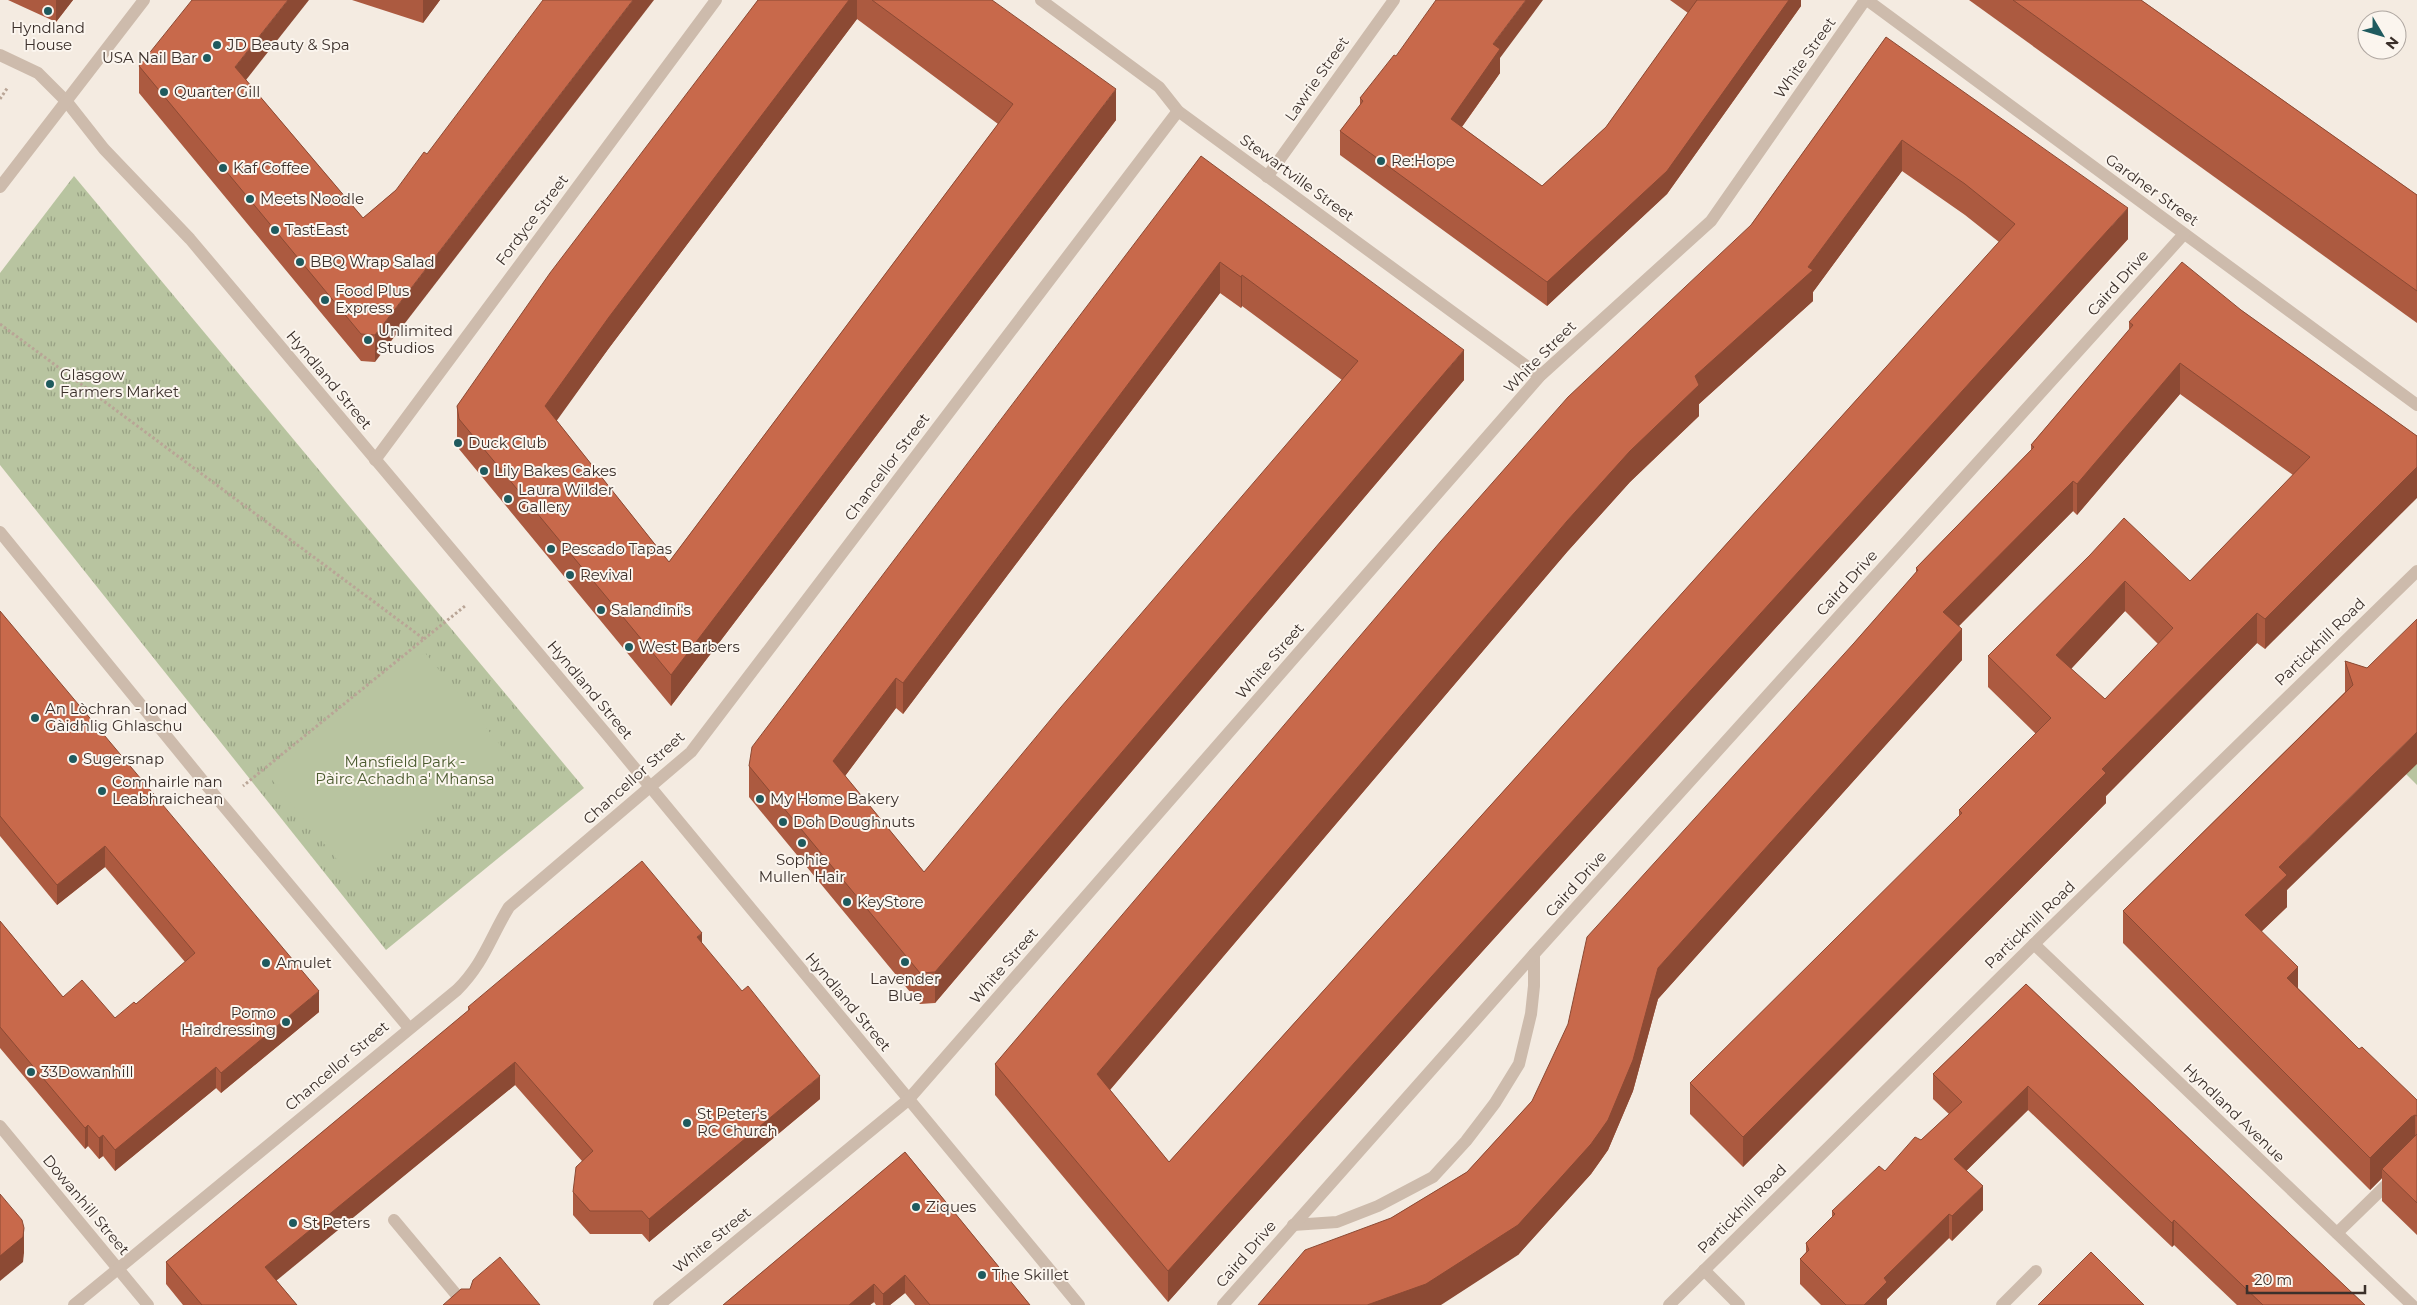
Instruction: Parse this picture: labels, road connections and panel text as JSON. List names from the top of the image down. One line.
{"streets":{"street":["White Street","Lawrie Street","Stewartville Street","Gardner Street","Fordyce Street","Caird Drive","Hyndland Street","Chancellor Street","Partickhill Road","Hyndland Avenue","Dowanhill Street"]},"crossings":[["White Street","Stewartville Street"],["White Street","Gardner Street"],["White Street","Hyndland Street"],["Lawrie Street","Stewartville Street"],["Stewartville Street","Chancellor Street"],["Gardner Street","Caird Drive"],["Fordyce Street","Hyndland Street"],["Hyndland Street","Chancellor Street"],["Chancellor Street","Dowanhill Street"],["Partickhill Road","Hyndland Avenue"]],"parks":["Mansfield Park - Pàirc Achadh a' Mhansa"],"places":["Hyndland House","JD Beauty & Spa","USA Nail Bar","Quarter Gill","Re:Hope","Kaf Coffee","Meets Noodle","TastEast","BBQ Wrap Salad","Food Plus Express","Unlimited Studios","Glasgow Farmers Market","Duck Club","Lily Bakes Cakes","Laura Wilder Gallery","Pescado Tapas","Revival","Salandini's","West Barbers","An Lòchran - Ionad Gàidhlig Ghlaschu","Sugersnap","Comhairle nan Leabhraichean","My Home Bakery","Doh Doughnuts","Sophie Mullen Hair","KeyStore","Lavender Blue","Amulet","Pomo Hairdressing","33Dowanhill","St Peter's RC Church","Ziques","St Peters","The Skillet"],"scale_bar":"20 m","north":"bottom right"}
